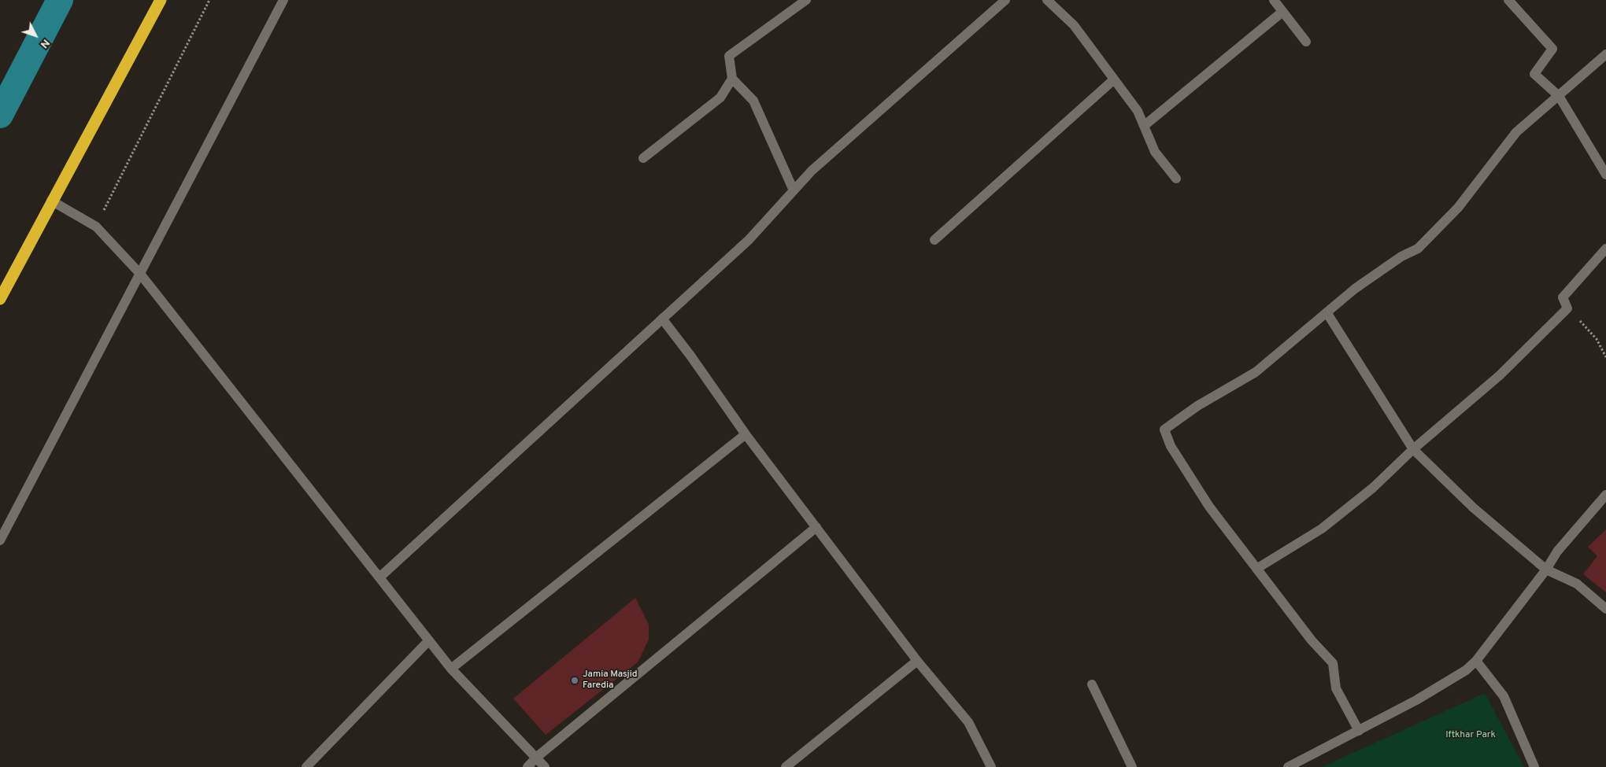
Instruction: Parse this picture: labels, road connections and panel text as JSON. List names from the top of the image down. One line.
{"parks":["Iftkhar Park"],"places":["Jamia Masjid Faredia"],"north":"bottom right"}
